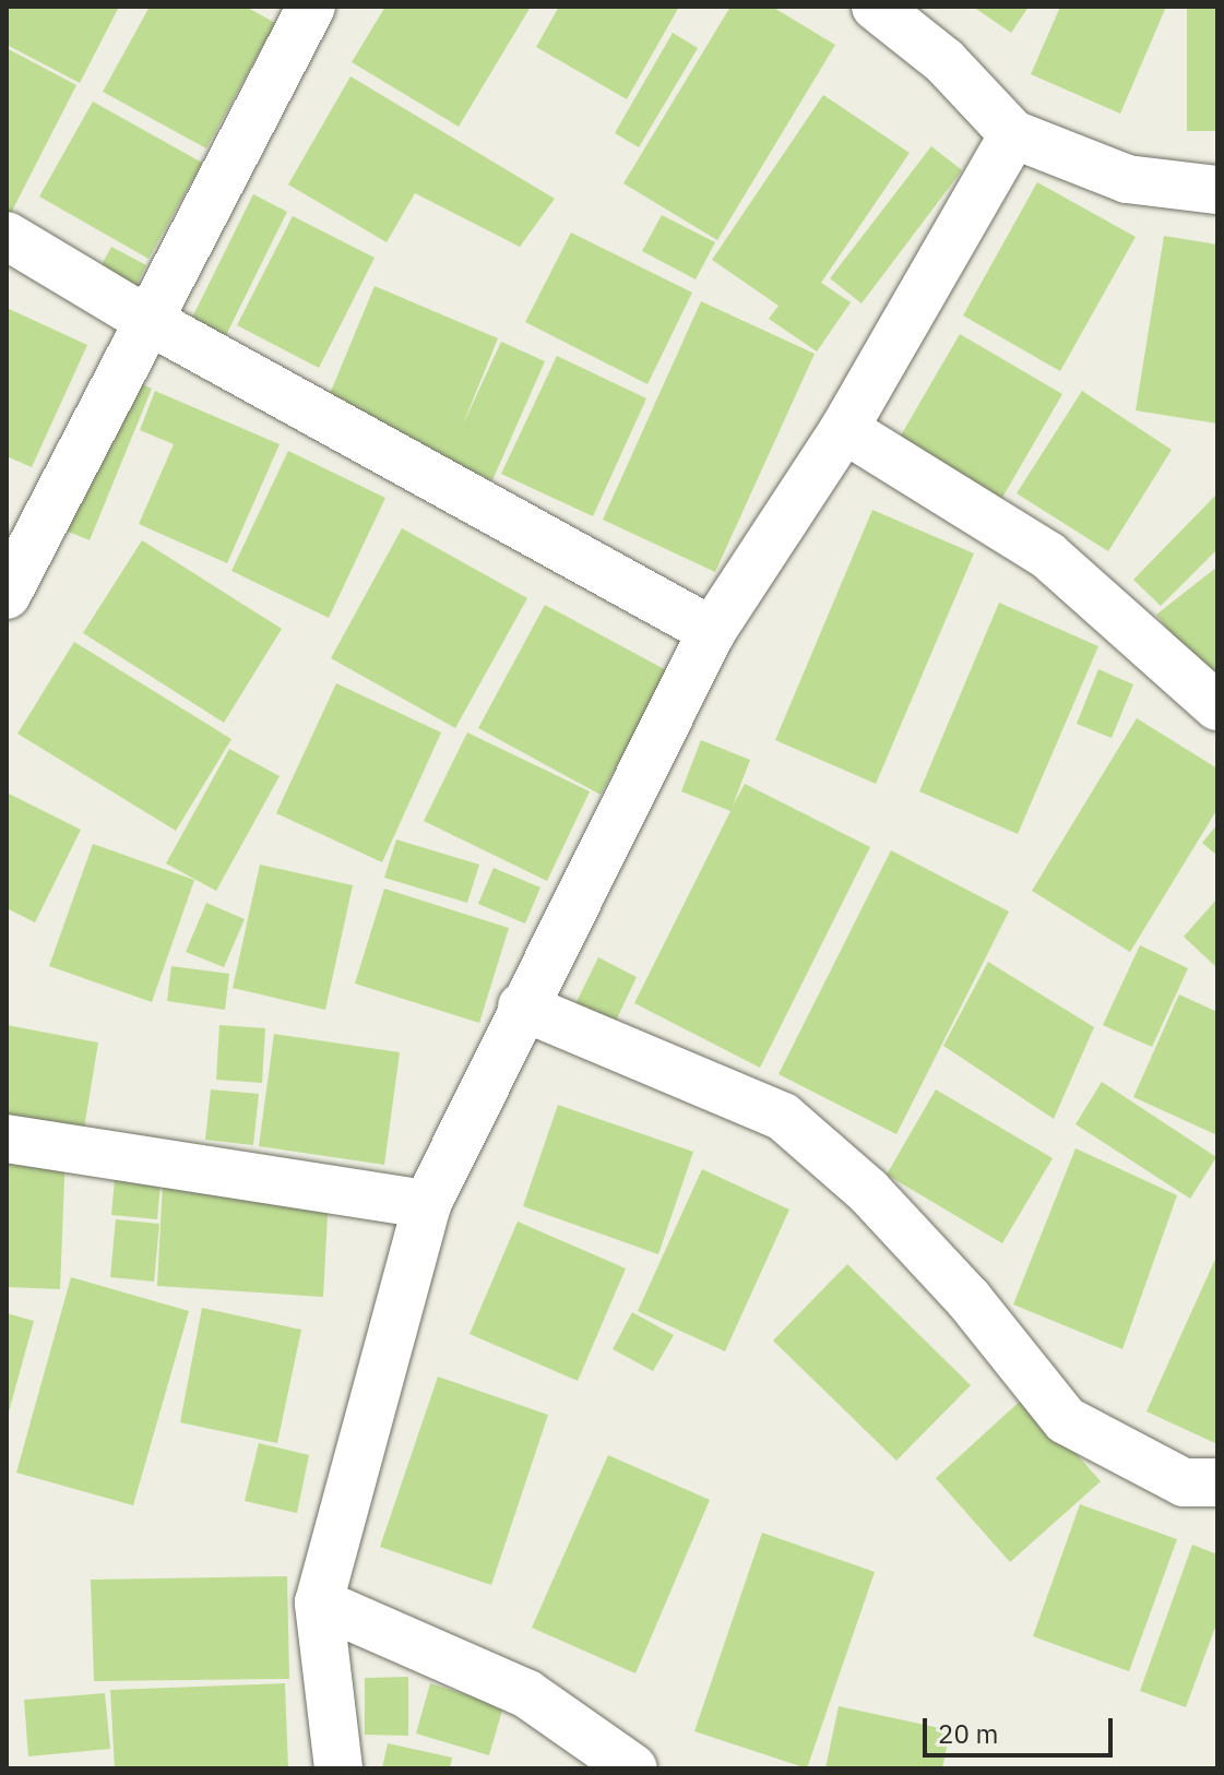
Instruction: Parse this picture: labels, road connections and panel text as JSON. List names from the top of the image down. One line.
{"scale_bar":"20 m"}
